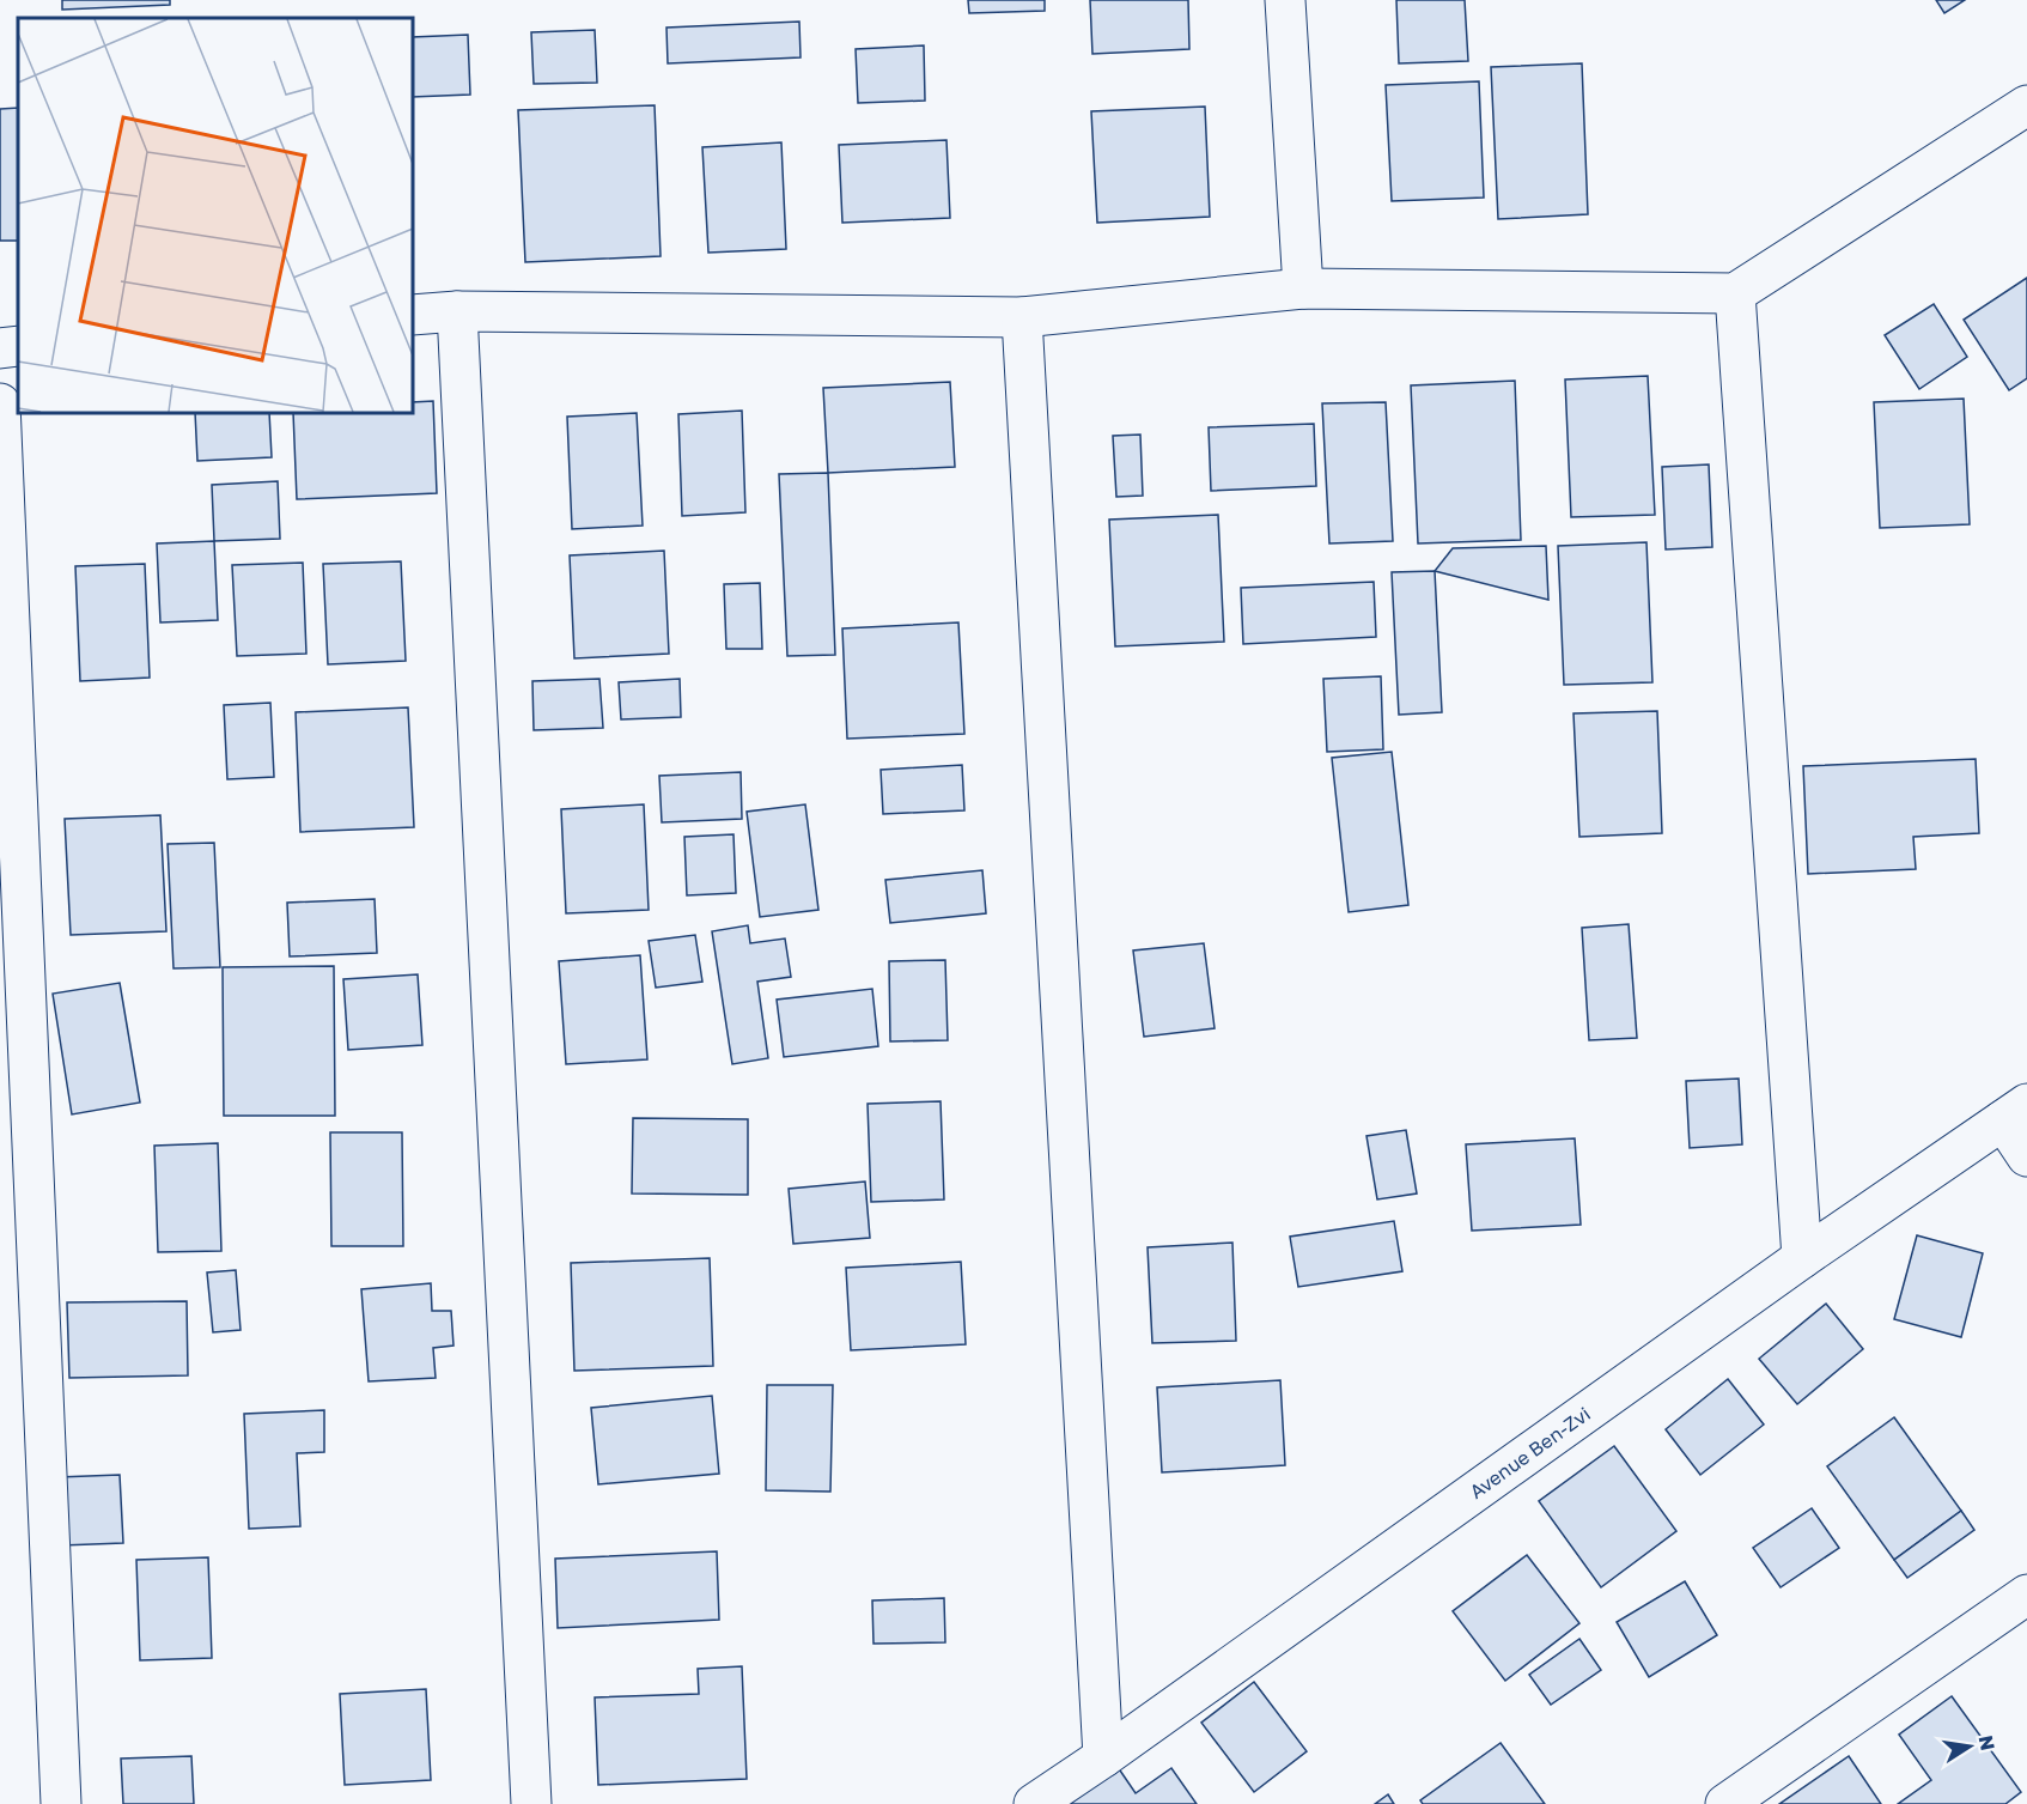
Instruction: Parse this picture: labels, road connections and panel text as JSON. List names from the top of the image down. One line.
{"streets":{"street":["Avenue Ben-Zvi"]},"north":"right"}
